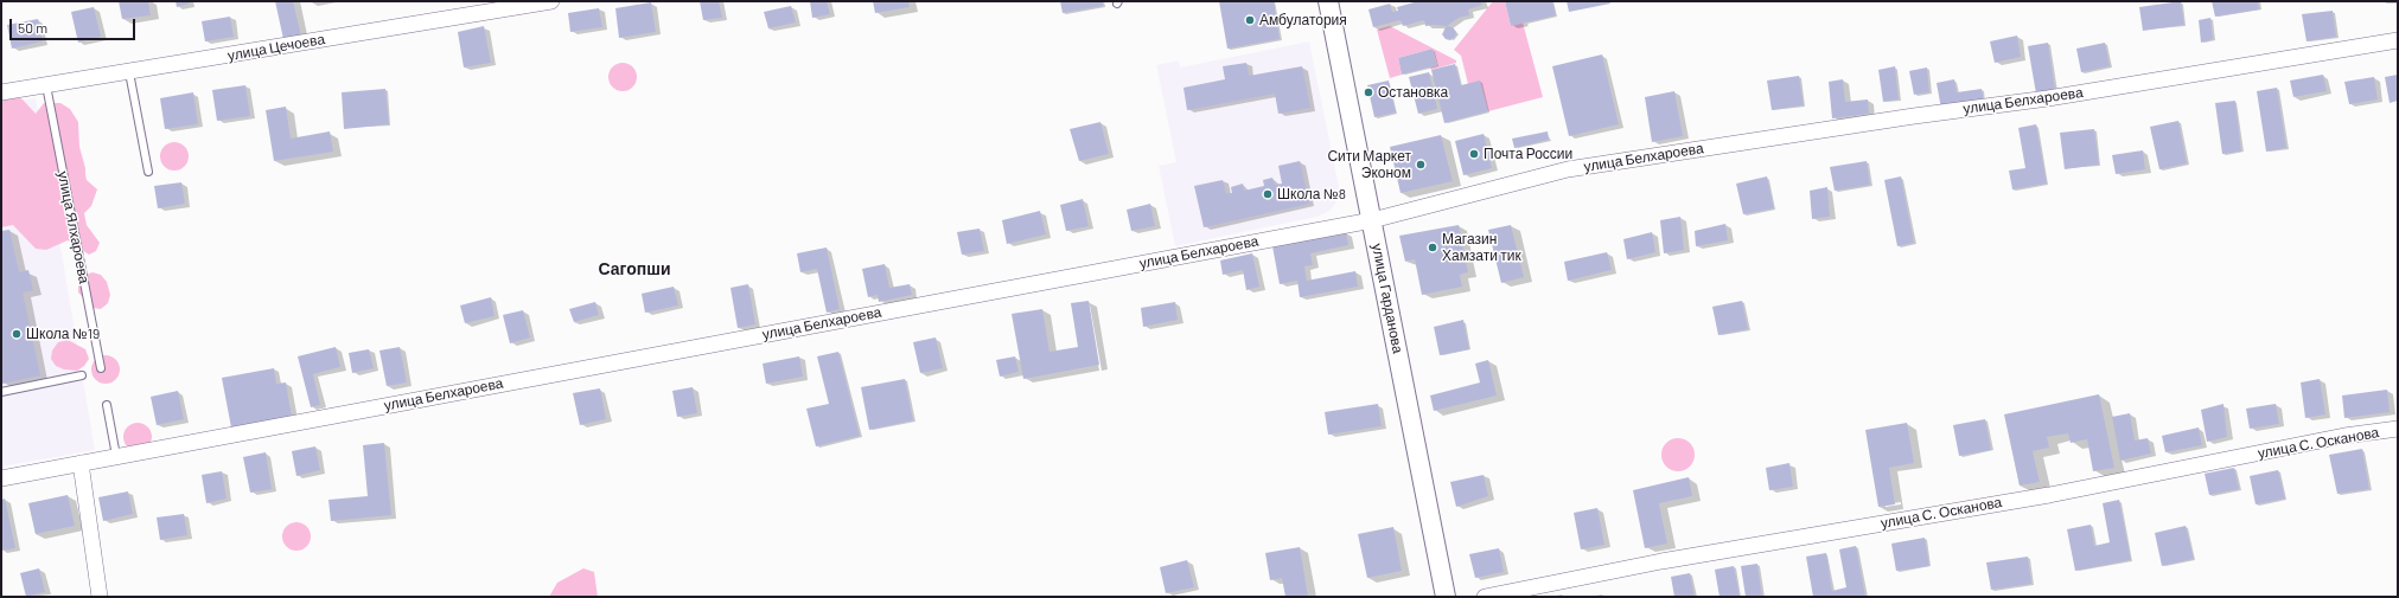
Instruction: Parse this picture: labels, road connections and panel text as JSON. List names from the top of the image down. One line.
{"streets":{"street":["улица Цечоева","улица Белхароева","улица Гарданова","улица С. Осканова"],"lane":["улица Ялхароева"]},"crossings":[["улица Цечоева","улица Ялхароева"],["улица Белхароева","улица Гарданова"]],"districts":["Сагопши"],"places":["Амбулатория","Остановка","Почта России","Сити Маркет Эконом","Школа №8","Магазин Хамзати тик","Школа №19"],"scale_bar":"50 m"}
